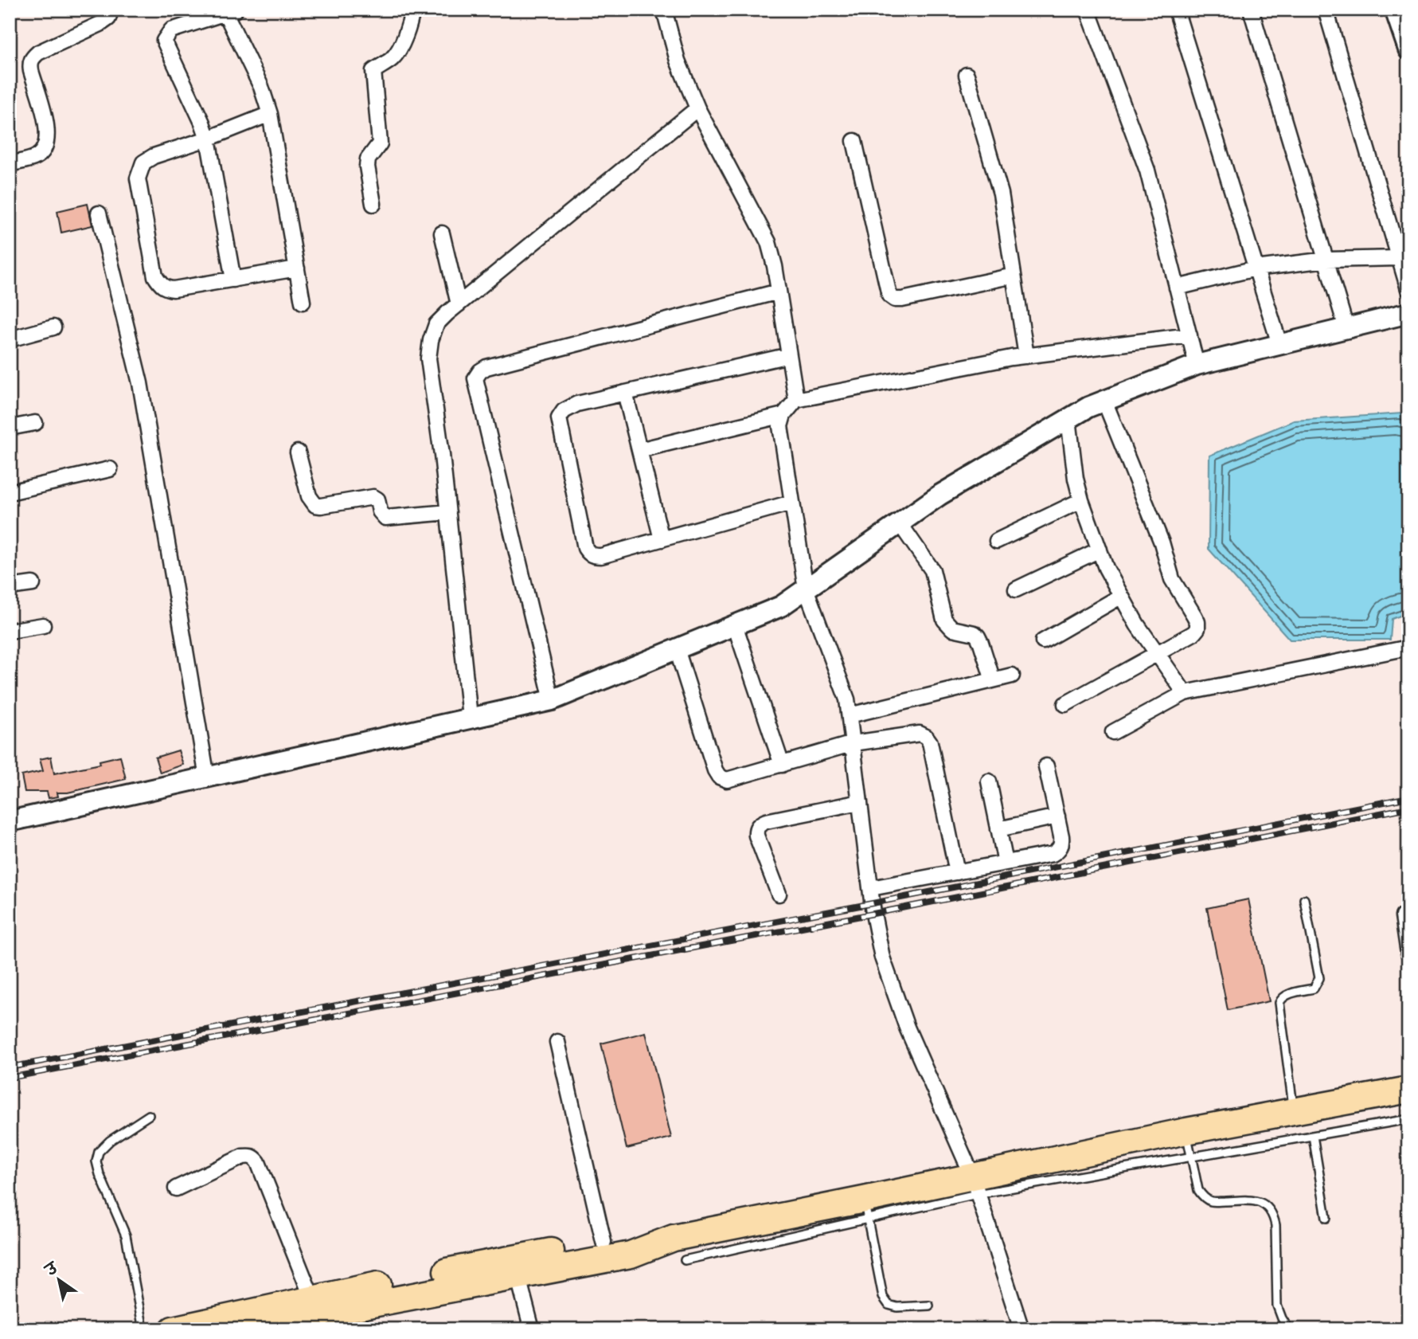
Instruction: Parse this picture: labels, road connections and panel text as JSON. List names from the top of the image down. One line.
{"north":"top left"}
